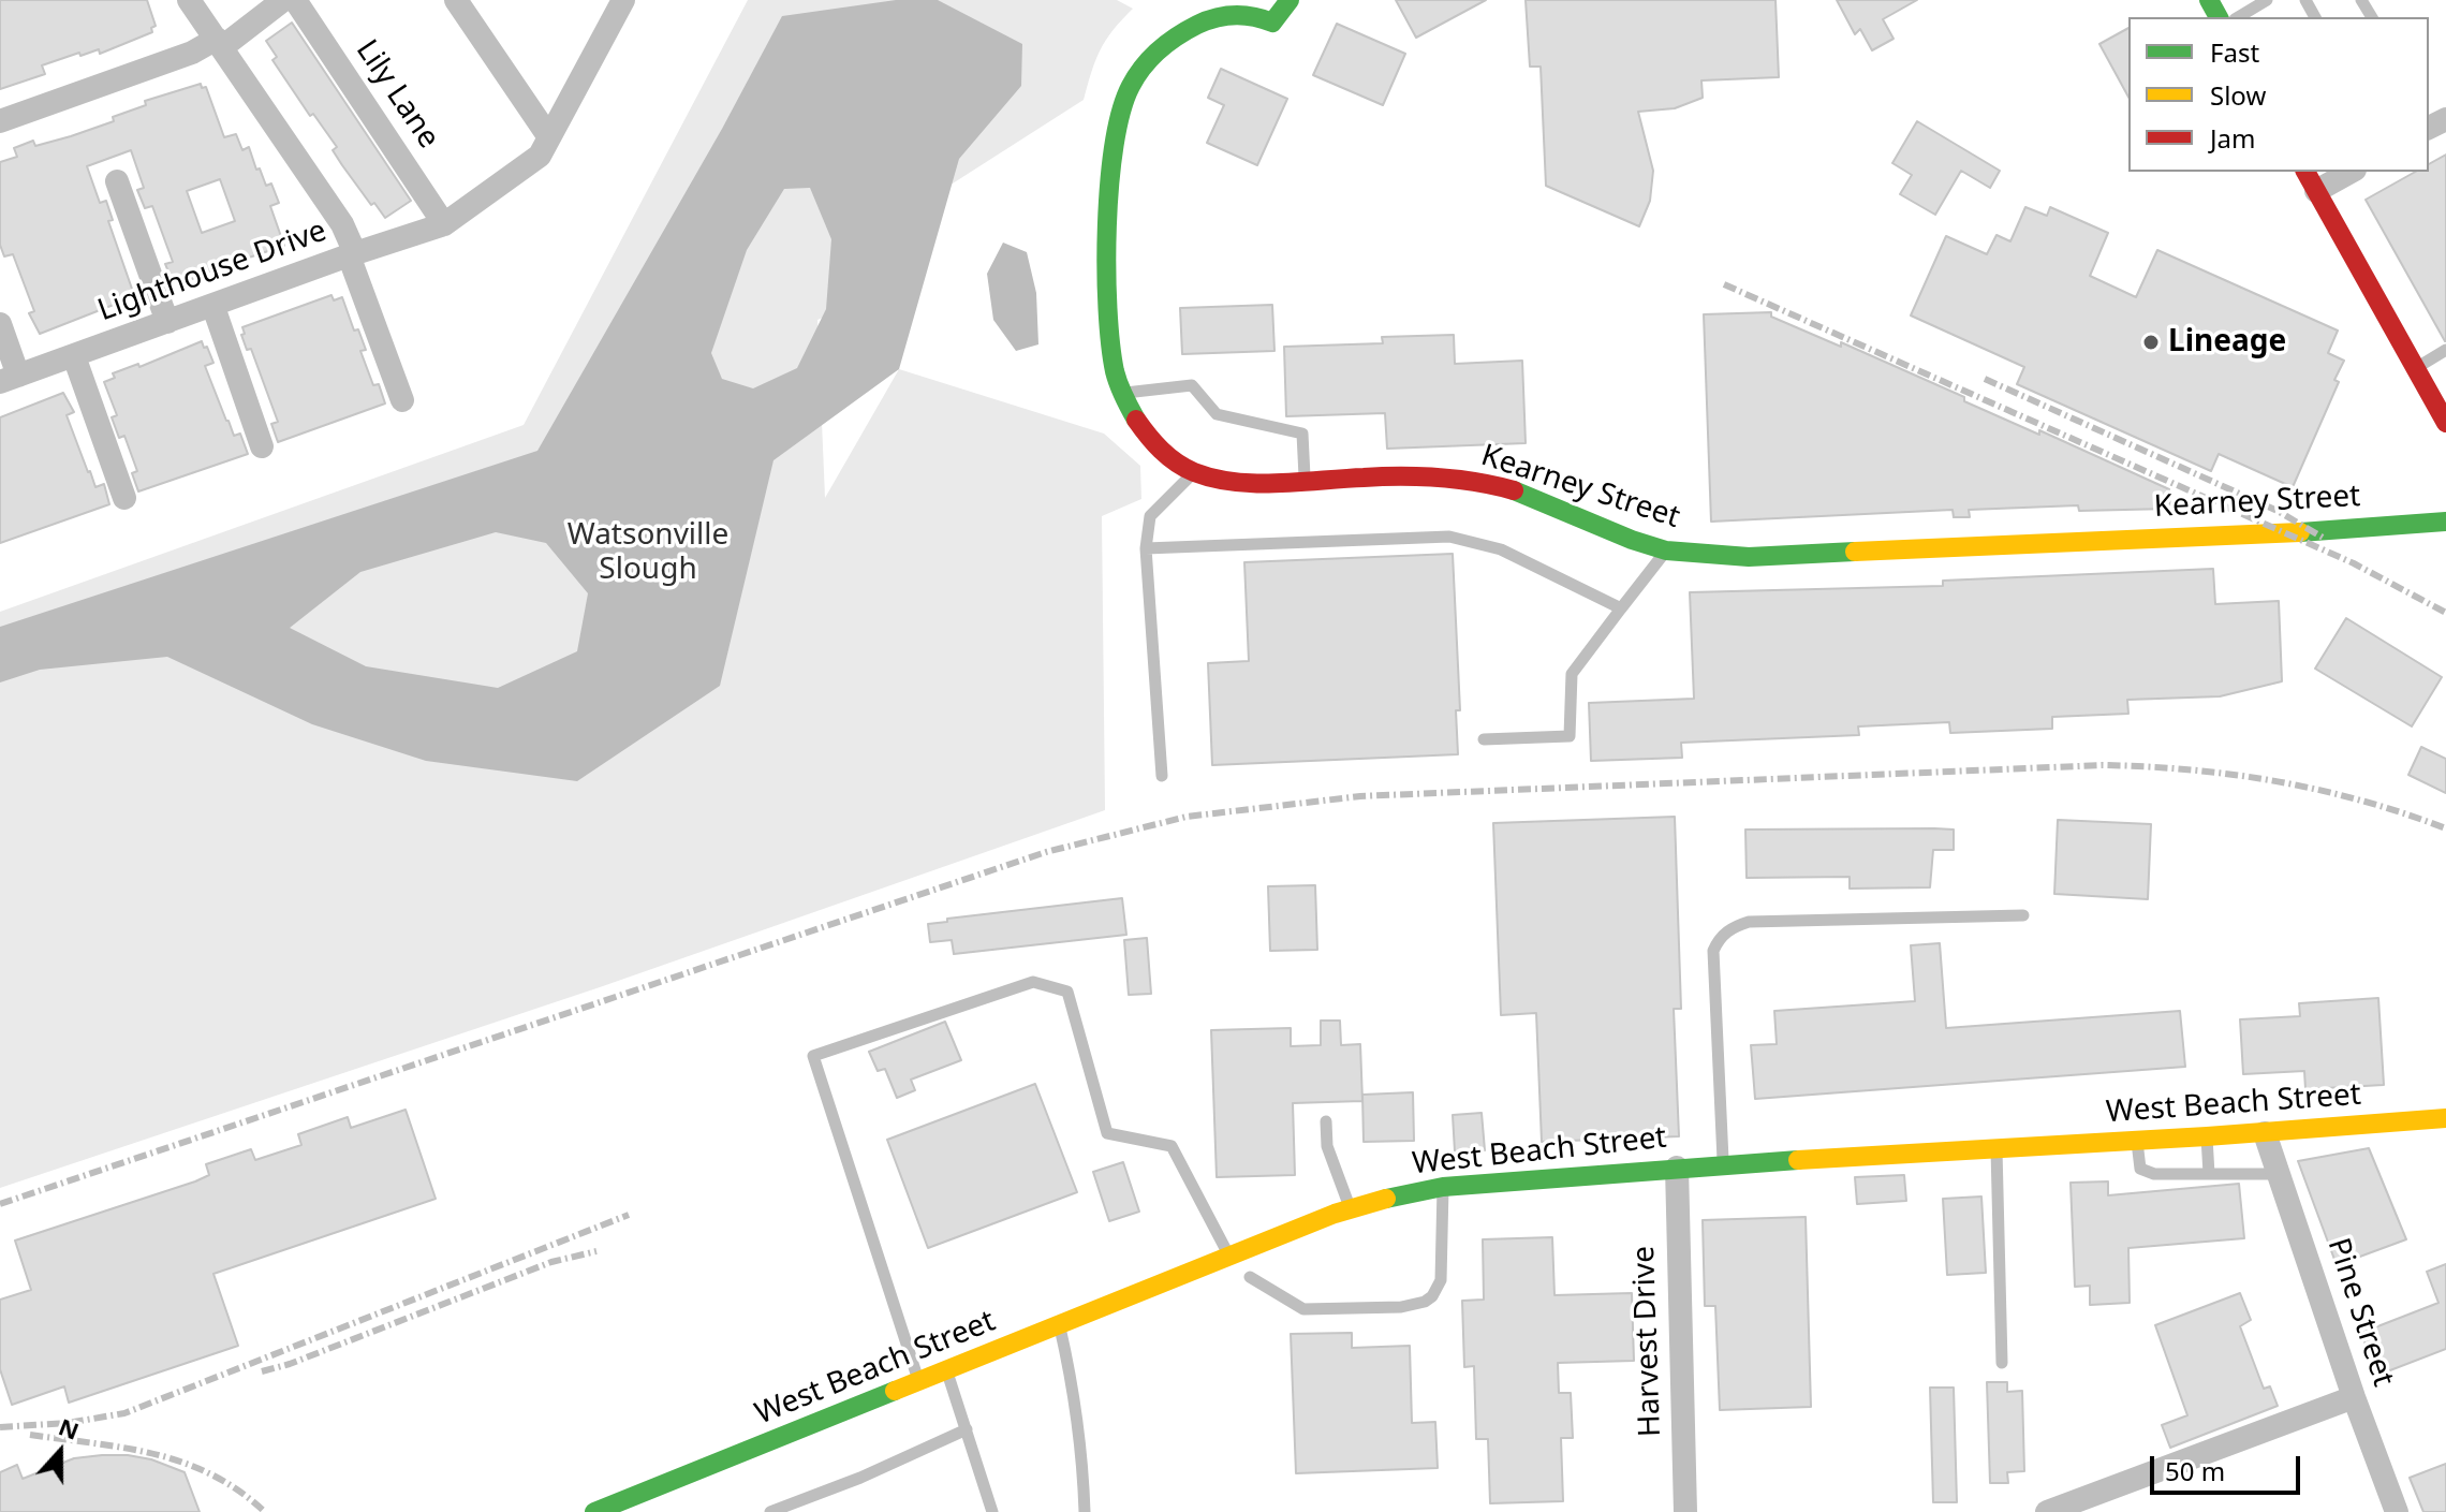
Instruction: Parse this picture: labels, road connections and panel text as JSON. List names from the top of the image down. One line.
{"streets":{"main road":["Kearney Street","West Beach Street"],"street":["Lily Lane","Lighthouse Drive","Pine Street","Harvest Drive"]},"crossings":[["West Beach Street","Pine Street"],["West Beach Street","Harvest Drive"]],"parks":["Watsonville Slough"],"places":["Lineage"],"legend":["Fast","Slow","Jam"],"scale_bar":"50 m","north":"top"}
